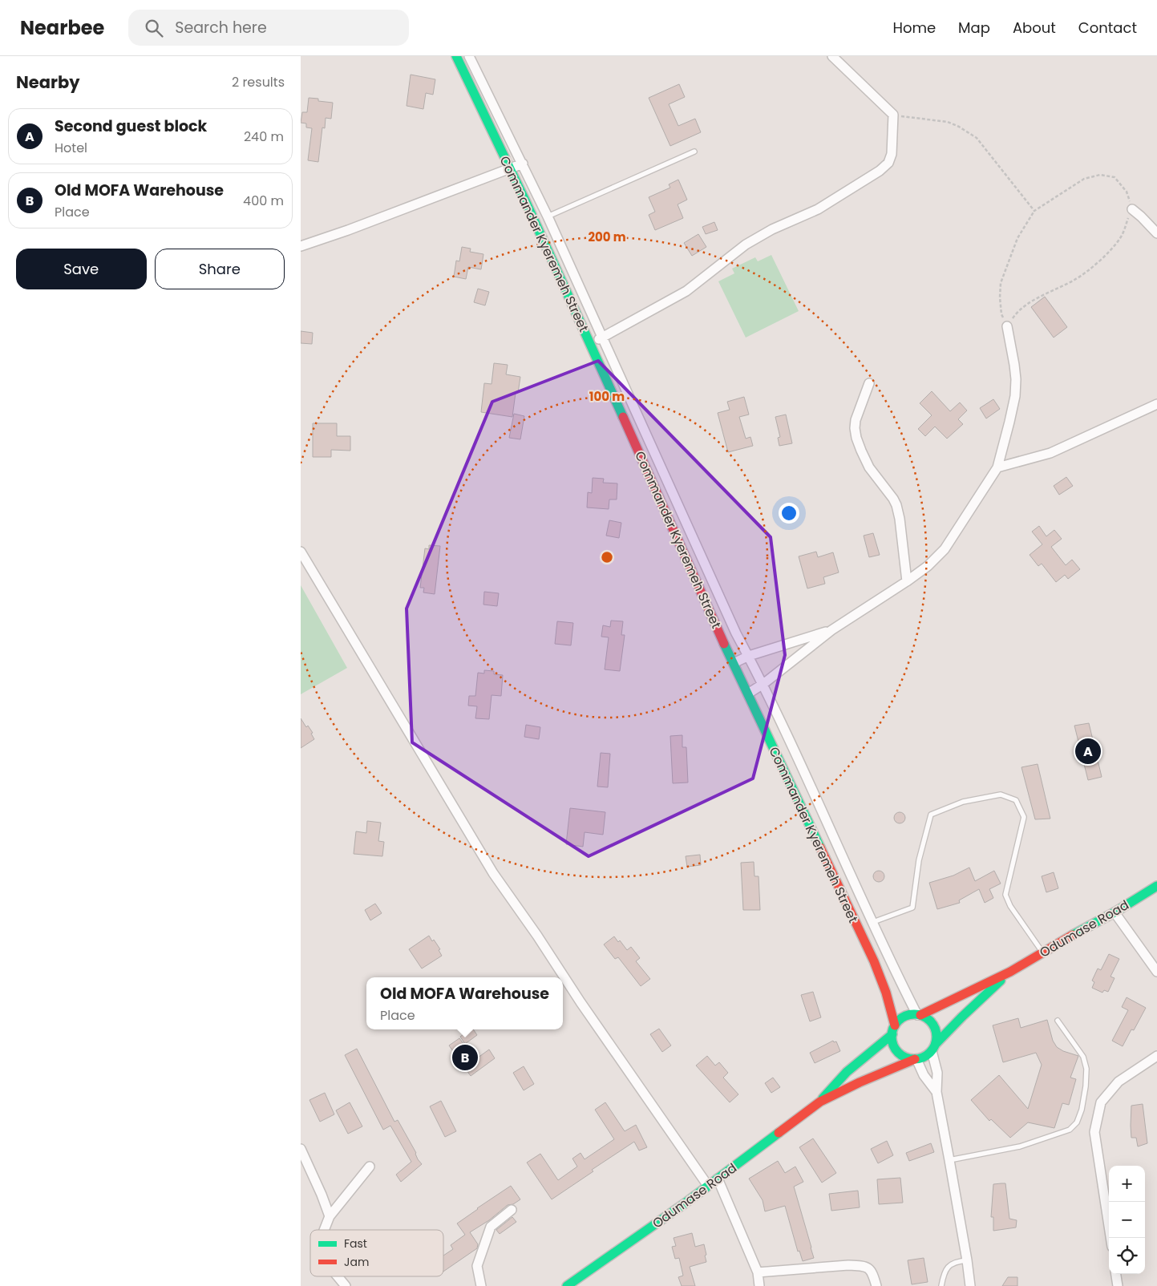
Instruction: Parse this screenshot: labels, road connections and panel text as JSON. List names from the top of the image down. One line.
{"streets":{"street":["Commander Kyeremeh Street","Odumase Road"]},"crossings":[["Commander Kyeremeh Street","Odumase Road"]],"legend":["Fast","Jam"],"page":{"header":"Nearbee","search":"Search here","nav":["Home","Map","About","Contact"],"heading":["Nearby","2 results"],"list":[{"mark":"A","name":"Second guest block","note":"Hotel","value":"240 m"},{"mark":"B","name":"Old MOFA Warehouse","note":"Place","value":"400 m"}],"buttons":["Save","Share"],"pins":["A","B"],"popup":["Old MOFA Warehouse","Place"],"map_buttons":["+","−"]},"rings":["200 m","100 m"]}
